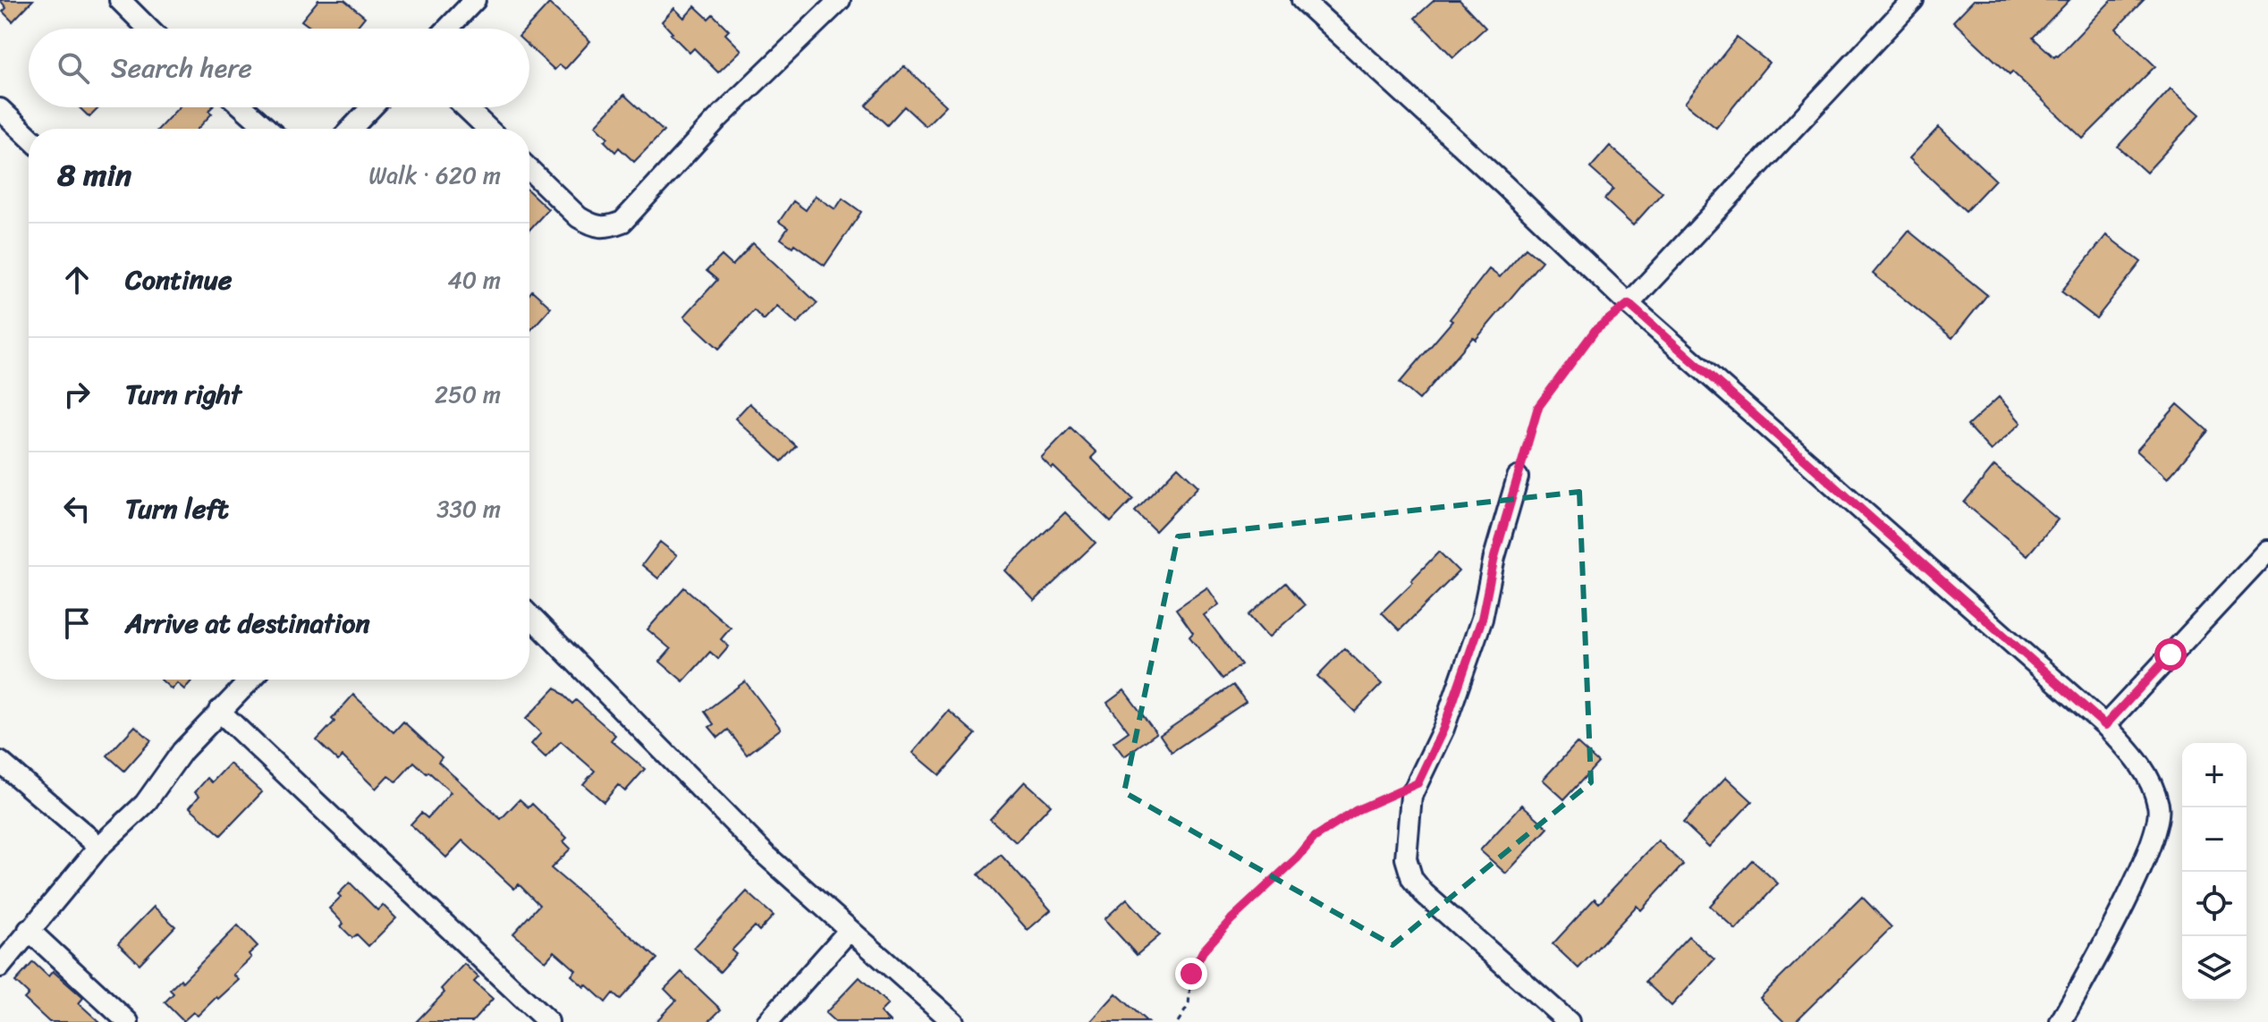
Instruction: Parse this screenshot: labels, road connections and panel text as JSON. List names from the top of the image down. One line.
{"page":{"search":"Search here","heading":["8 min","Walk · 620 m"],"list":[["Continue","40 m"],["Turn right","250 m"],["Turn left","330 m"],"Arrive at destination"],"map_buttons":["+","−"]}}
